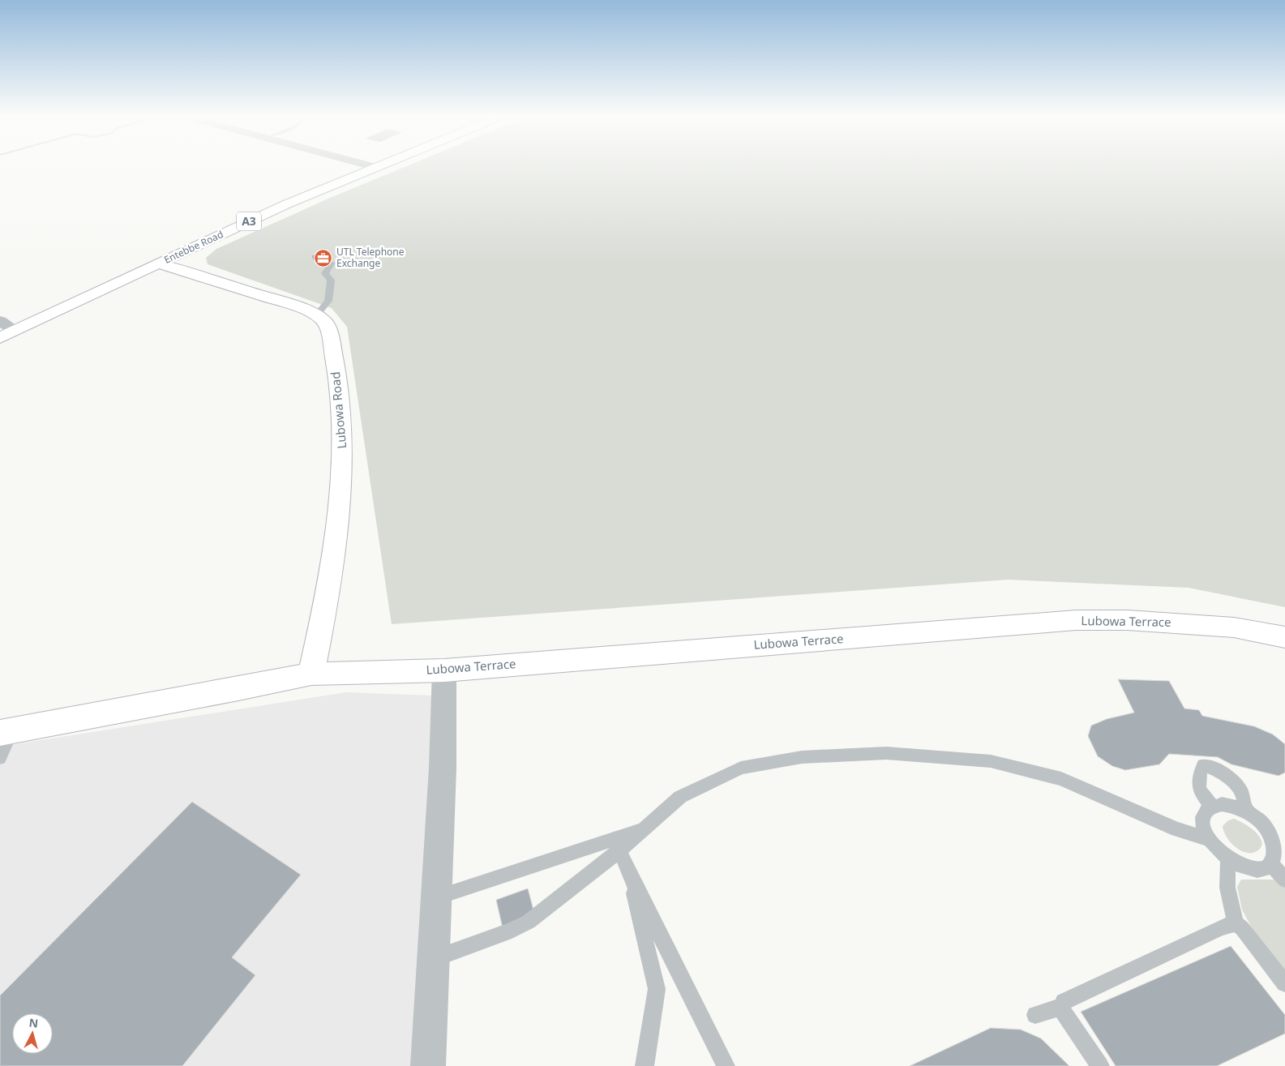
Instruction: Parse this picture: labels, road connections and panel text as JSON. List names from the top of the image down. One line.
{"streets":{"street":["A3","Entebbe Road","Lubowa Road","Lubowa Terrace"]},"crossings":[["Entebbe Road","Lubowa Road"],["Lubowa Road","Lubowa Terrace"]],"places":{"office":["UTL Telephone Exchange"]},"north":"top"}
